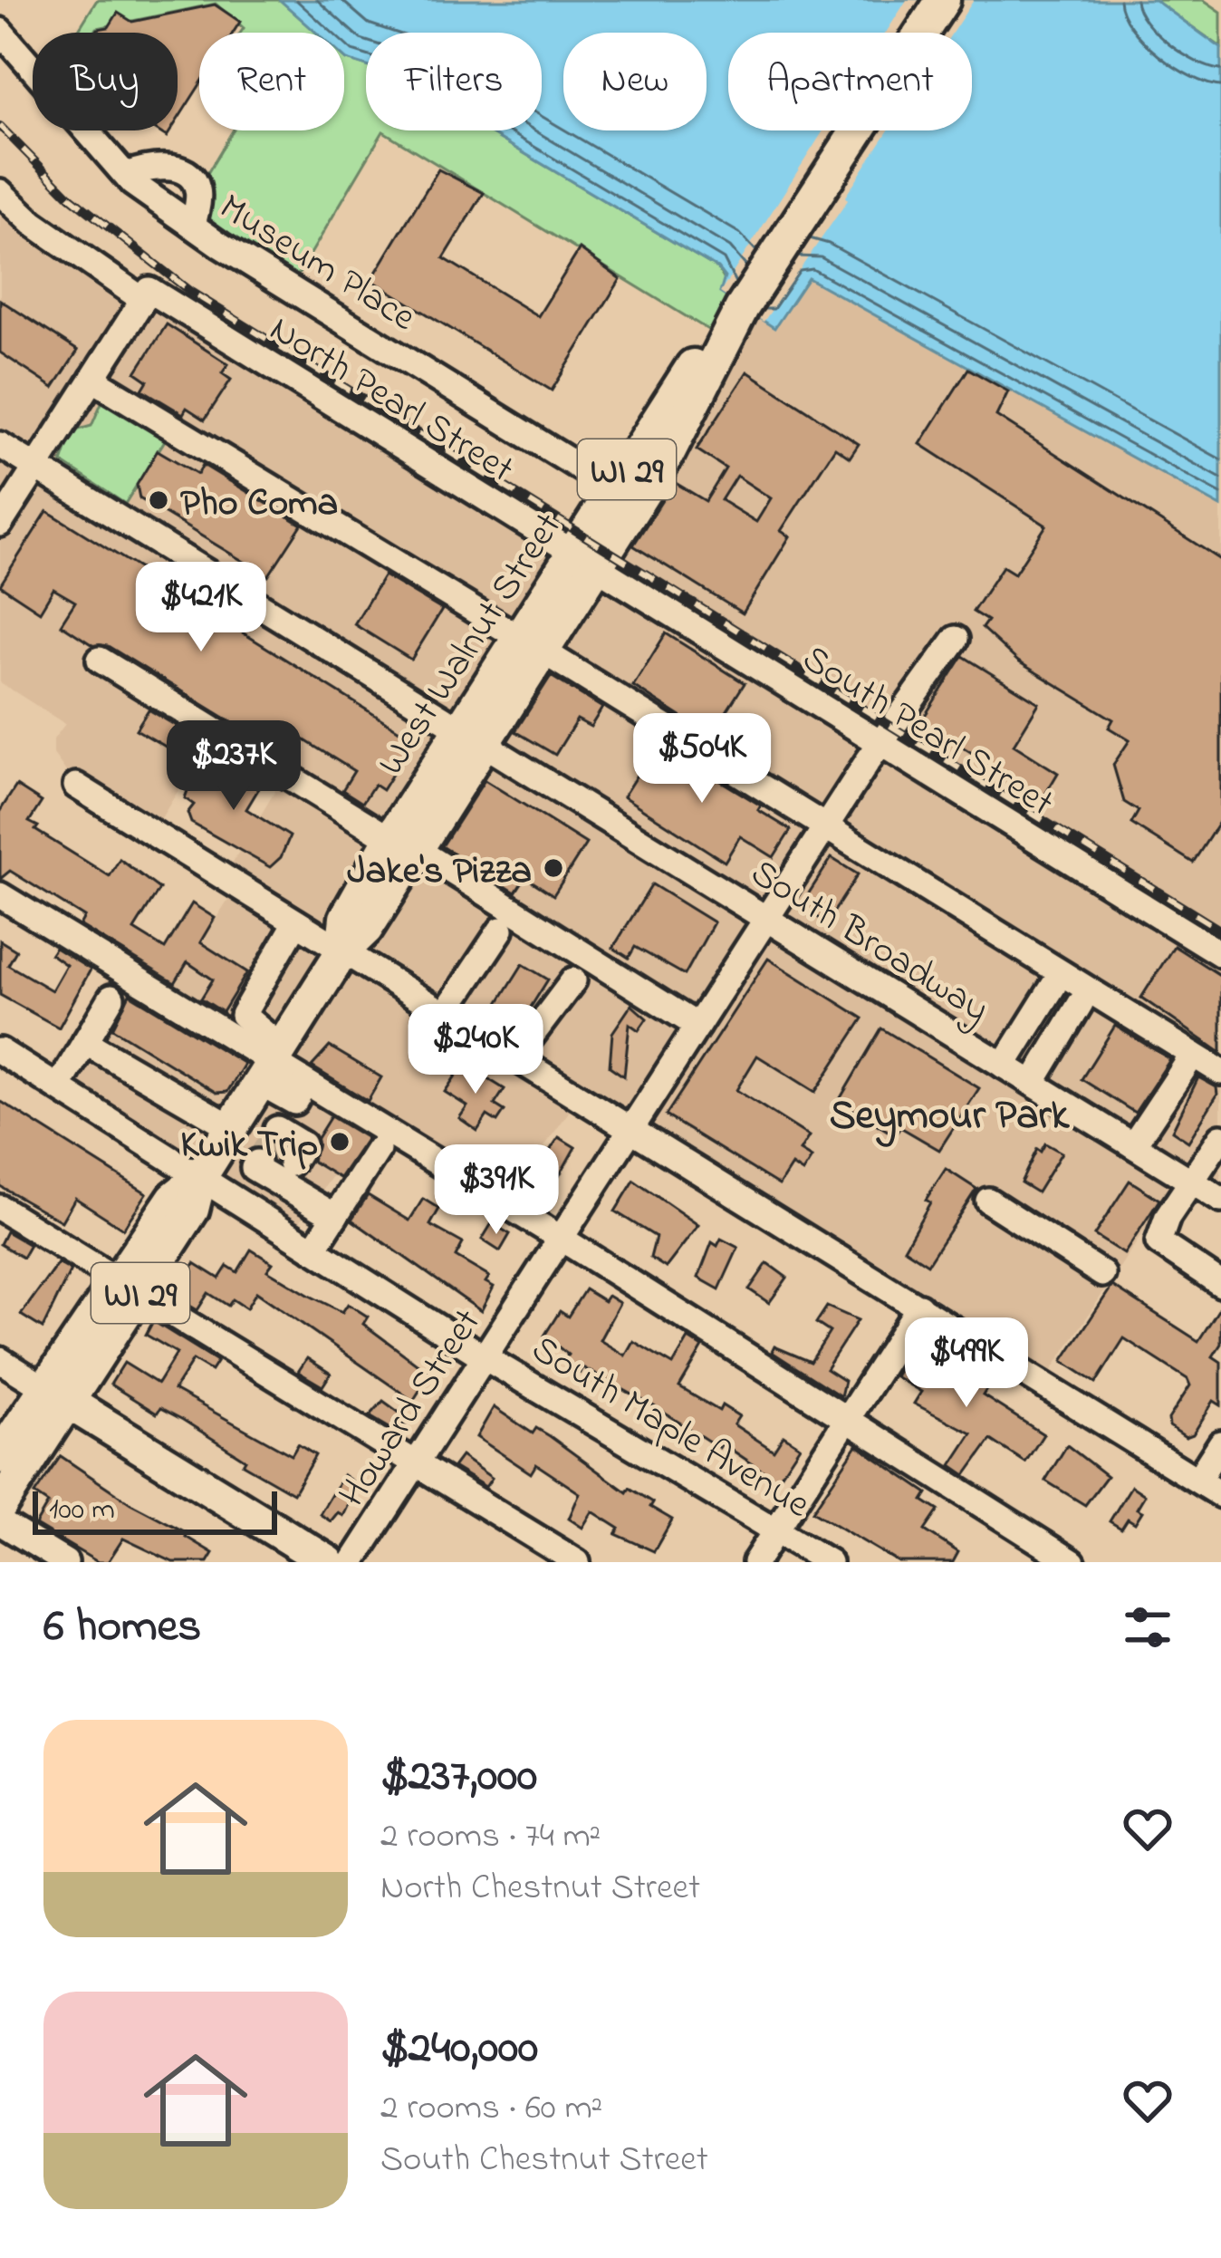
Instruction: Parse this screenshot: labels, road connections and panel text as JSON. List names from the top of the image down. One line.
{"streets":{"main road":["WI 29","West Walnut Street"],"street":["Museum Place","North Pearl Street","South Pearl Street","South Broadway","Howard Street","South Maple Avenue"]},"crossings":[["Museum Place","West Walnut Street"],["North Pearl Street","West Walnut Street"],["North Pearl Street","South Pearl Street"],["West Walnut Street","South Pearl Street"],["West Walnut Street","South Broadway"],["West Walnut Street","South Maple Avenue"],["South Pearl Street","Howard Street"],["South Broadway","Howard Street"],["Howard Street","South Maple Avenue"]],"districts":["Seymour Park"],"places":["Pho Coma","Jake's Pizza","Kwik Trip"],"scale_bar":"100 m","page":{"chip":["Buy","Rent","Filters","New","Apartment"],"price":["$421K","$504K","$237K","$240K","$391K","$499K"],"scale":"100 m","heading":"6 homes","list":[{"name":"$237,000","note":"2 rooms · 74 m² · North Chestnut Street"},{"name":"$240,000","note":"2 rooms · 60 m² · South Chestnut Street"}]}}
